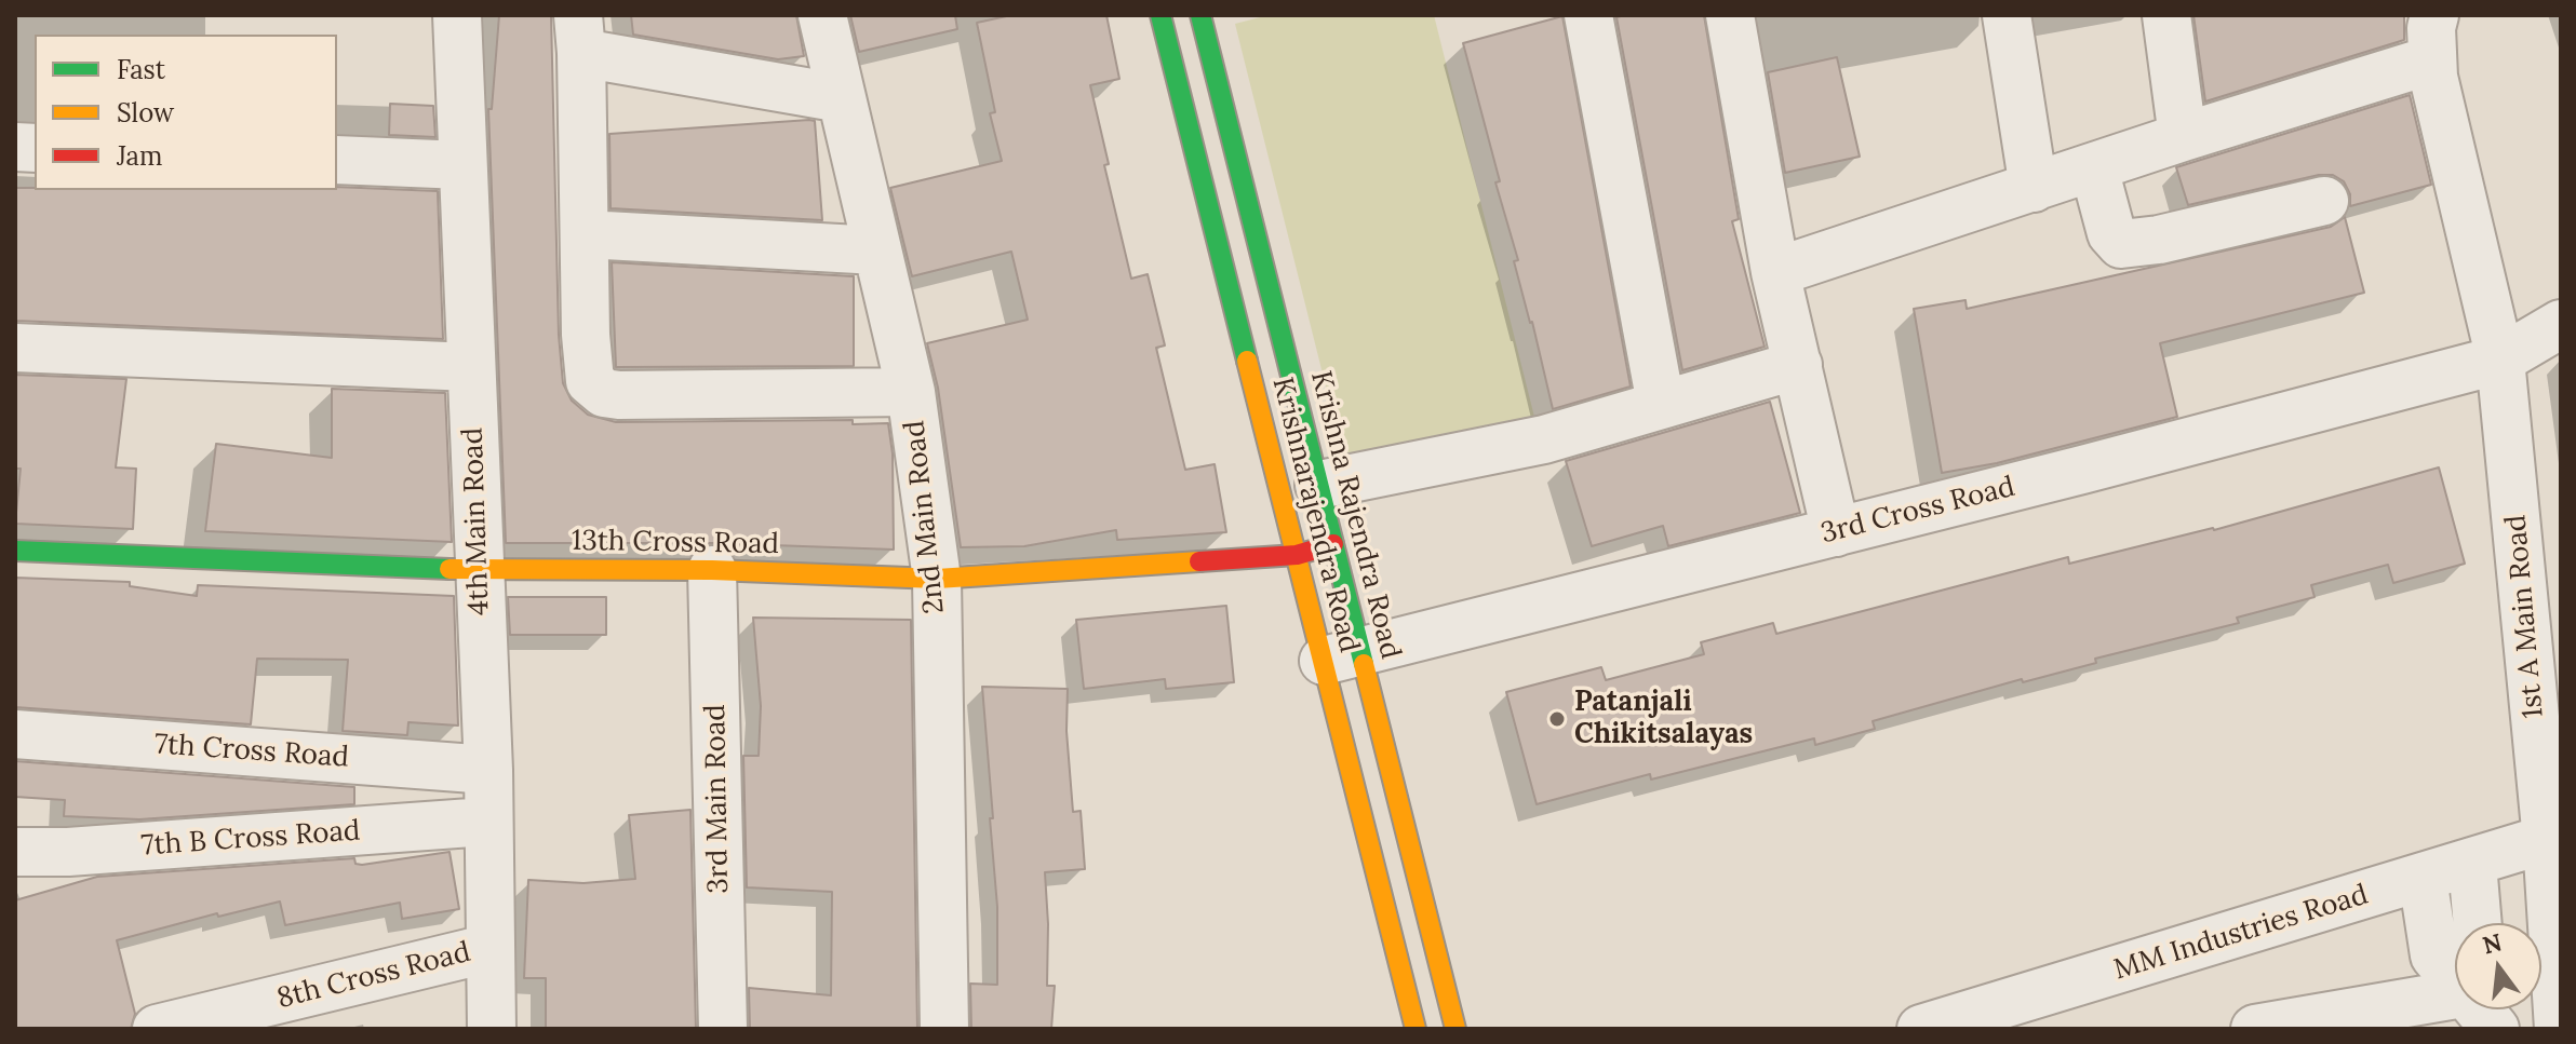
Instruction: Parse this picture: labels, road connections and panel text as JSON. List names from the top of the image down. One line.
{"streets":{"main road":["Krishnarajendra Road","Krishna Rajendra Road","13th Cross Road"],"street":["3rd Cross Road","2nd Main Road","4th Main Road","1st A Main Road","7th Cross Road","3rd Main Road","7th B Cross Road","MM Industries Road","8th Cross Road"]},"crossings":[["3rd Cross Road","Krishnarajendra Road"],["3rd Cross Road","Krishna Rajendra Road"],["3rd Cross Road","1st A Main Road"],["Krishnarajendra Road","Krishna Rajendra Road"],["Krishnarajendra Road","13th Cross Road"],["Krishna Rajendra Road","13th Cross Road"],["2nd Main Road","13th Cross Road"],["4th Main Road","13th Cross Road"],["4th Main Road","7th Cross Road"],["4th Main Road","7th B Cross Road"],["4th Main Road","8th Cross Road"],["13th Cross Road","3rd Main Road"],["1st A Main Road","MM Industries Road"]],"places":["Patanjali Chikitsalayas"],"legend":["Fast","Slow","Jam"],"north":"top"}
